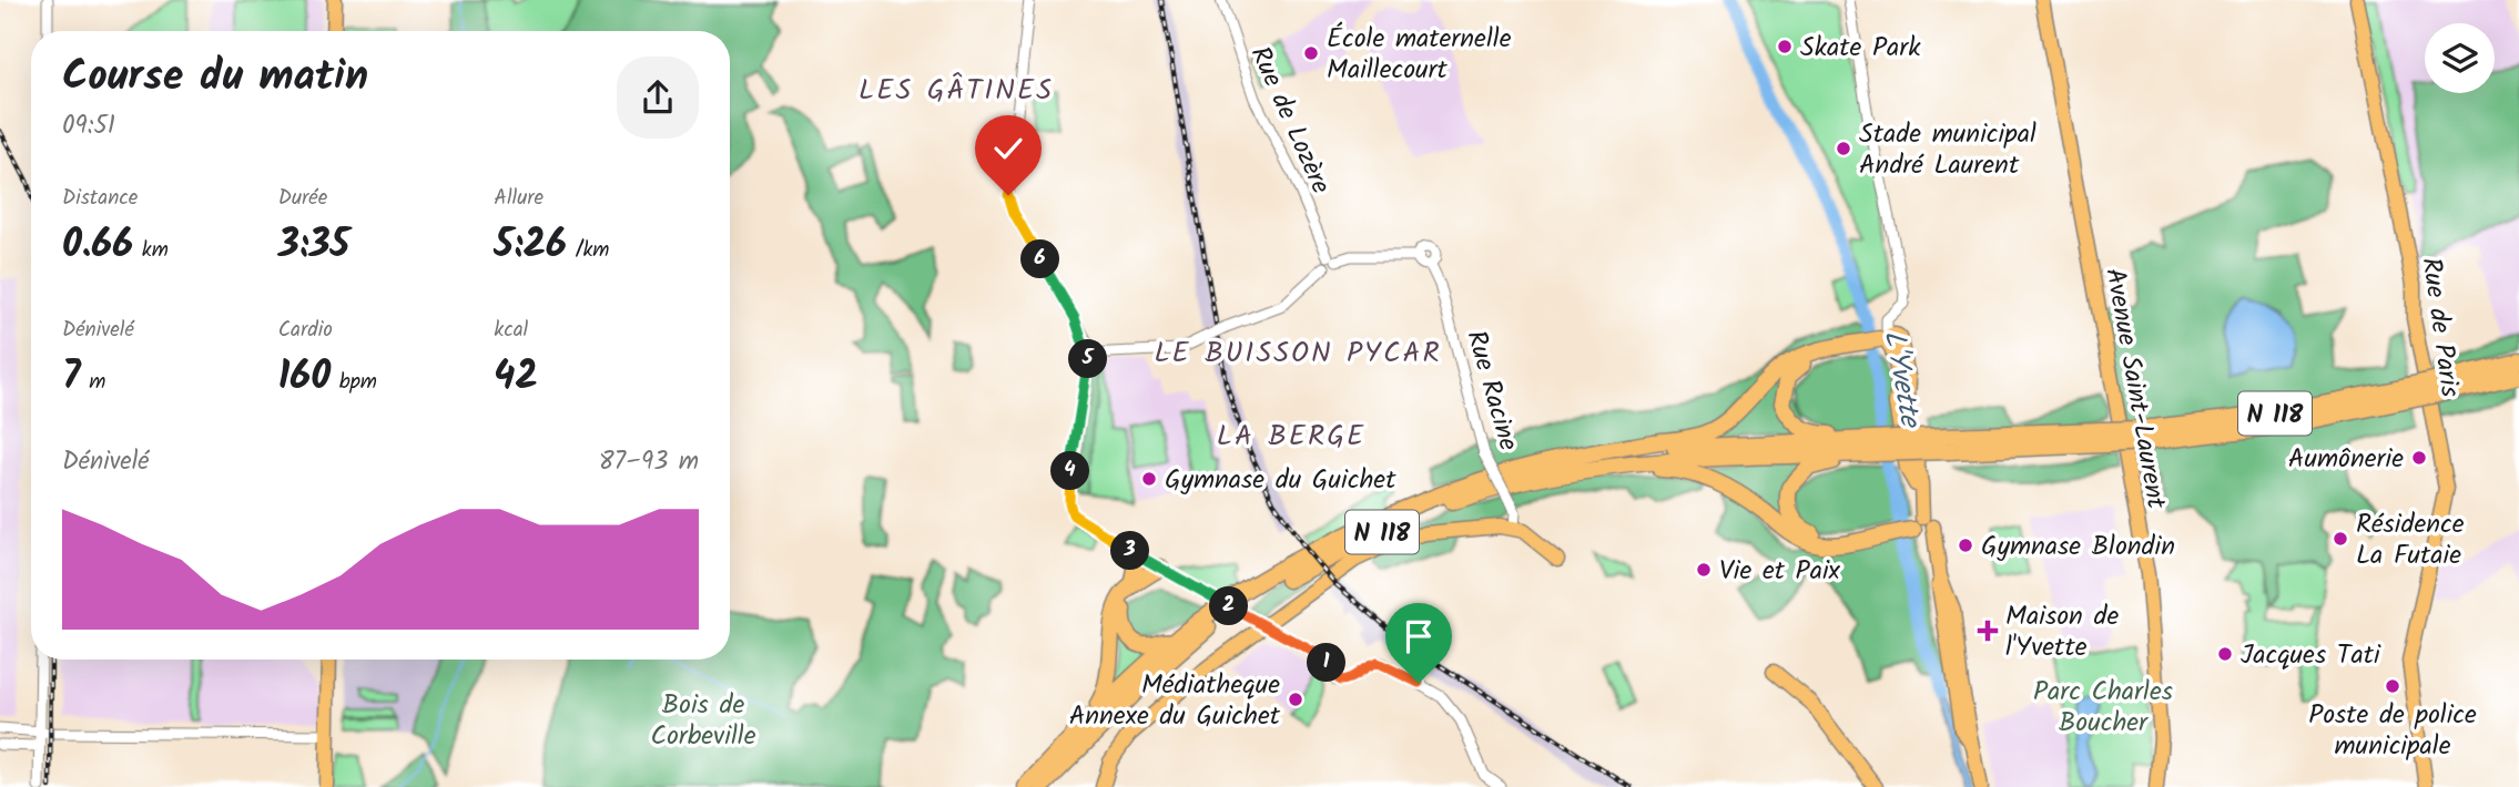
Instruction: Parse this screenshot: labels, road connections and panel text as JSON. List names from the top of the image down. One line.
{"streets":{"highway":["N 118"],"main road":["Rue de Paris","Avenue Saint-Laurent"],"street":["Rue de Lozère","Rue Racine"]},"crossings":[["Rue de Lozère","Rue Racine"]],"districts":["LES GÂTINES","LE BUISSON PYCAR","LA BERGE"],"water":["L'Yvette"],"parks":["Parc Charles Boucher","Bois de Corbeville"],"places":{"other":["Skate Park","École maternelle Maillecourt","Stade municipal André Laurent","Aumônerie","Gymnase du Guichet","Résidence La Futaie","Gymnase Blondin","Vie et Paix","Jacques Tati","Poste de police municipale","Médiatheque Annexe du Guichet"],"health":["Maison de l'Yvette"]},"page":{"heading":["Course du matin","09:51"],"stats":[["Distance","0.66 km"],["Durée","3:35"],["Allure","5:26 /km"],["Dénivelé","7 m"],["Cardio","160 bpm"],["kcal","42"]],"pins":["6","5","4","3","2","1"],"chart":["Dénivelé","87–93 m"]}}
